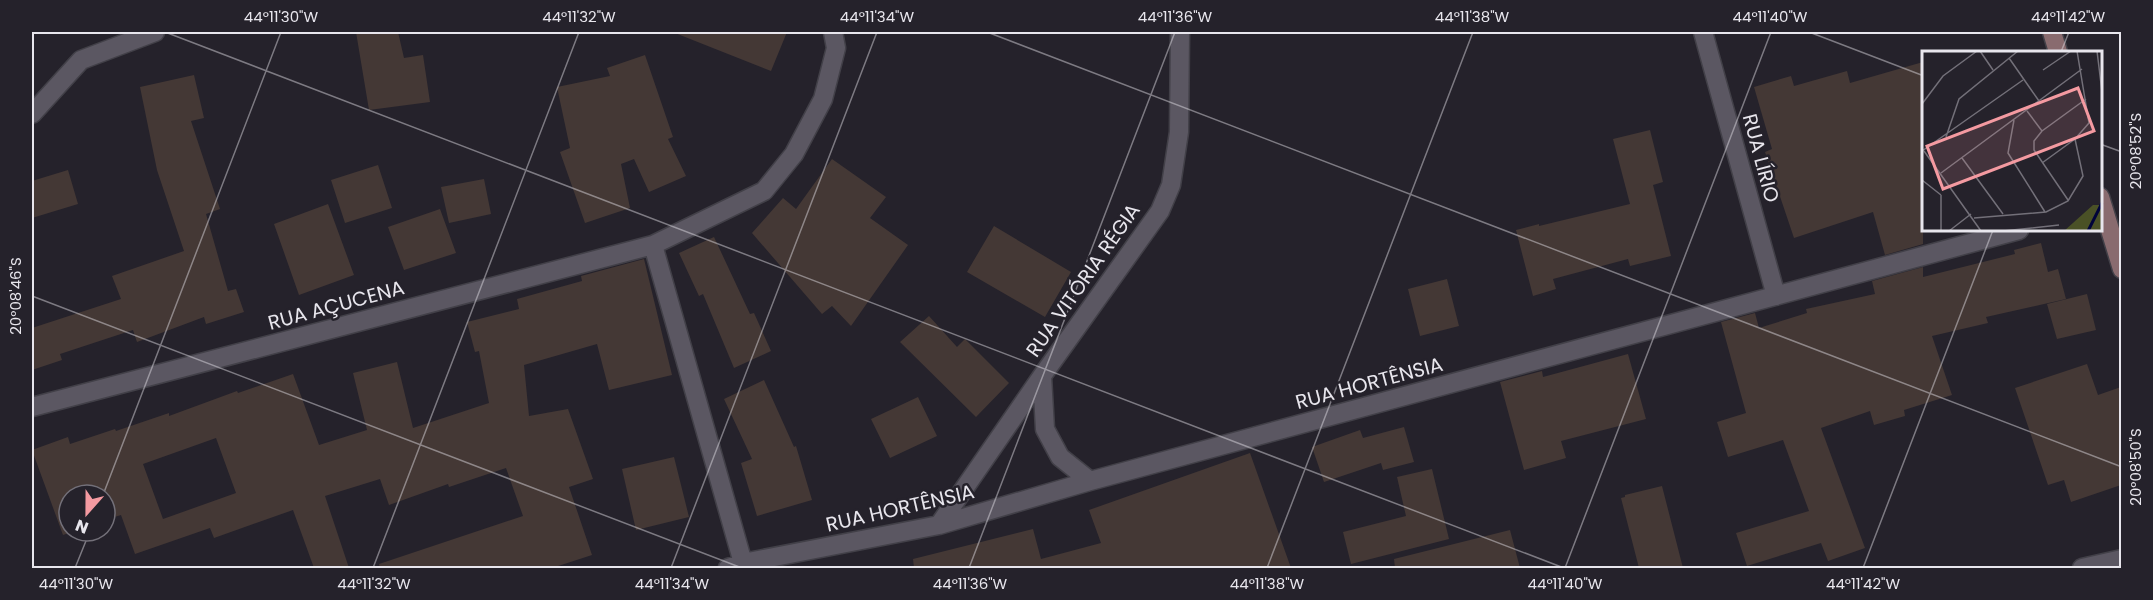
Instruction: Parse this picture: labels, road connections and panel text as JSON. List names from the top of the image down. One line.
{"streets":{"street":["RUA LÍRIO","RUA VITÓRIA RÉGIA","RUA AÇUCENA","RUA HORTÊNSIA"]},"crossings":[["RUA LÍRIO","RUA HORTÊNSIA"],["RUA VITÓRIA RÉGIA","RUA HORTÊNSIA"]],"north":"bottom","coordinates":["44°11'30\"W","44°11'32\"W","44°11'34\"W","44°11'36\"W","44°11'38\"W","44°11'40\"W","44°11'42\"W","20°08'52\"S","20°08'46\"S","20°08'50\"S"]}
